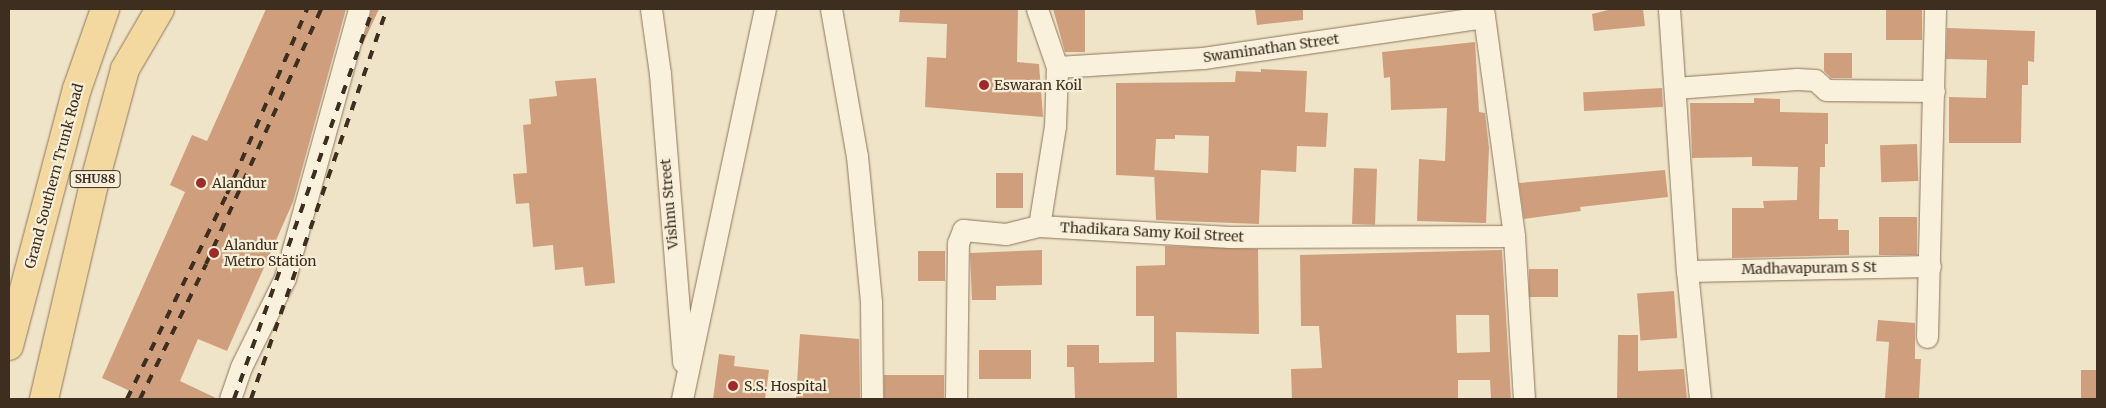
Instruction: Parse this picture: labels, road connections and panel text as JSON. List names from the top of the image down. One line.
{"streets":{"main road":["Grand Southern Trunk Road","SHU88"],"street":["Swaminathan Street","Vishnu Street","Thadikara Samy Koil Street","Madhavapuram S St"]},"places":["Eswaran Koil","Alandur","Alandur Metro Station","S.S. Hospital"]}
